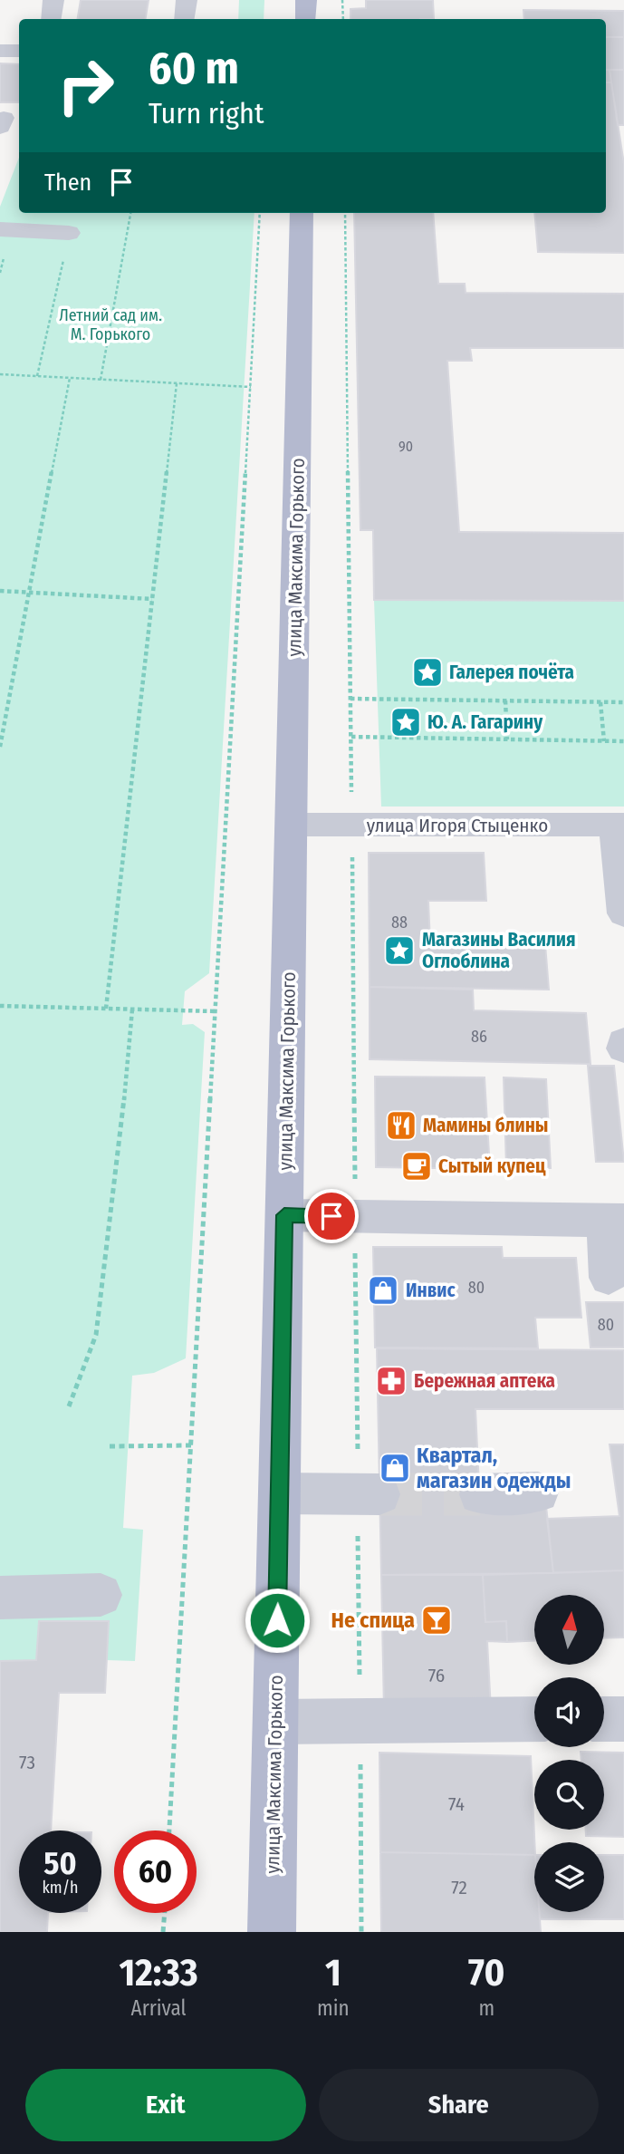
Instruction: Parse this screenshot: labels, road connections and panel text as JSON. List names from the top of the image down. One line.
{"streets":{"main road":["улица Максима Горького"],"street":["улица Игоря Стыценко"]},"crossings":[["улица Максима Горького","улица Игоря Стыценко"]],"parks":["Летний сад им. М. Горького"],"places":{"place":["Галерея почёта","Ю. А. Гагарину","Магазины Василия Оглоблина"],"restaurant":["Мамины блины"],"cafe":["Сытый купец"],"shop":["Инвис","Квартал, магазин одежды"],"pharmacy":["Бережная аптека"],"bar":["Не спица"]},"house_numbers":["90","88","86","80","80","76","73","74","72"],"north":"top","page":{"turn":["60 m","Turn right"],"then":"Then","speed":"50 km/h","limit":"60","eta":["12:33","Arrival","1","min","70","m"],"buttons":["Exit","Share"]}}
